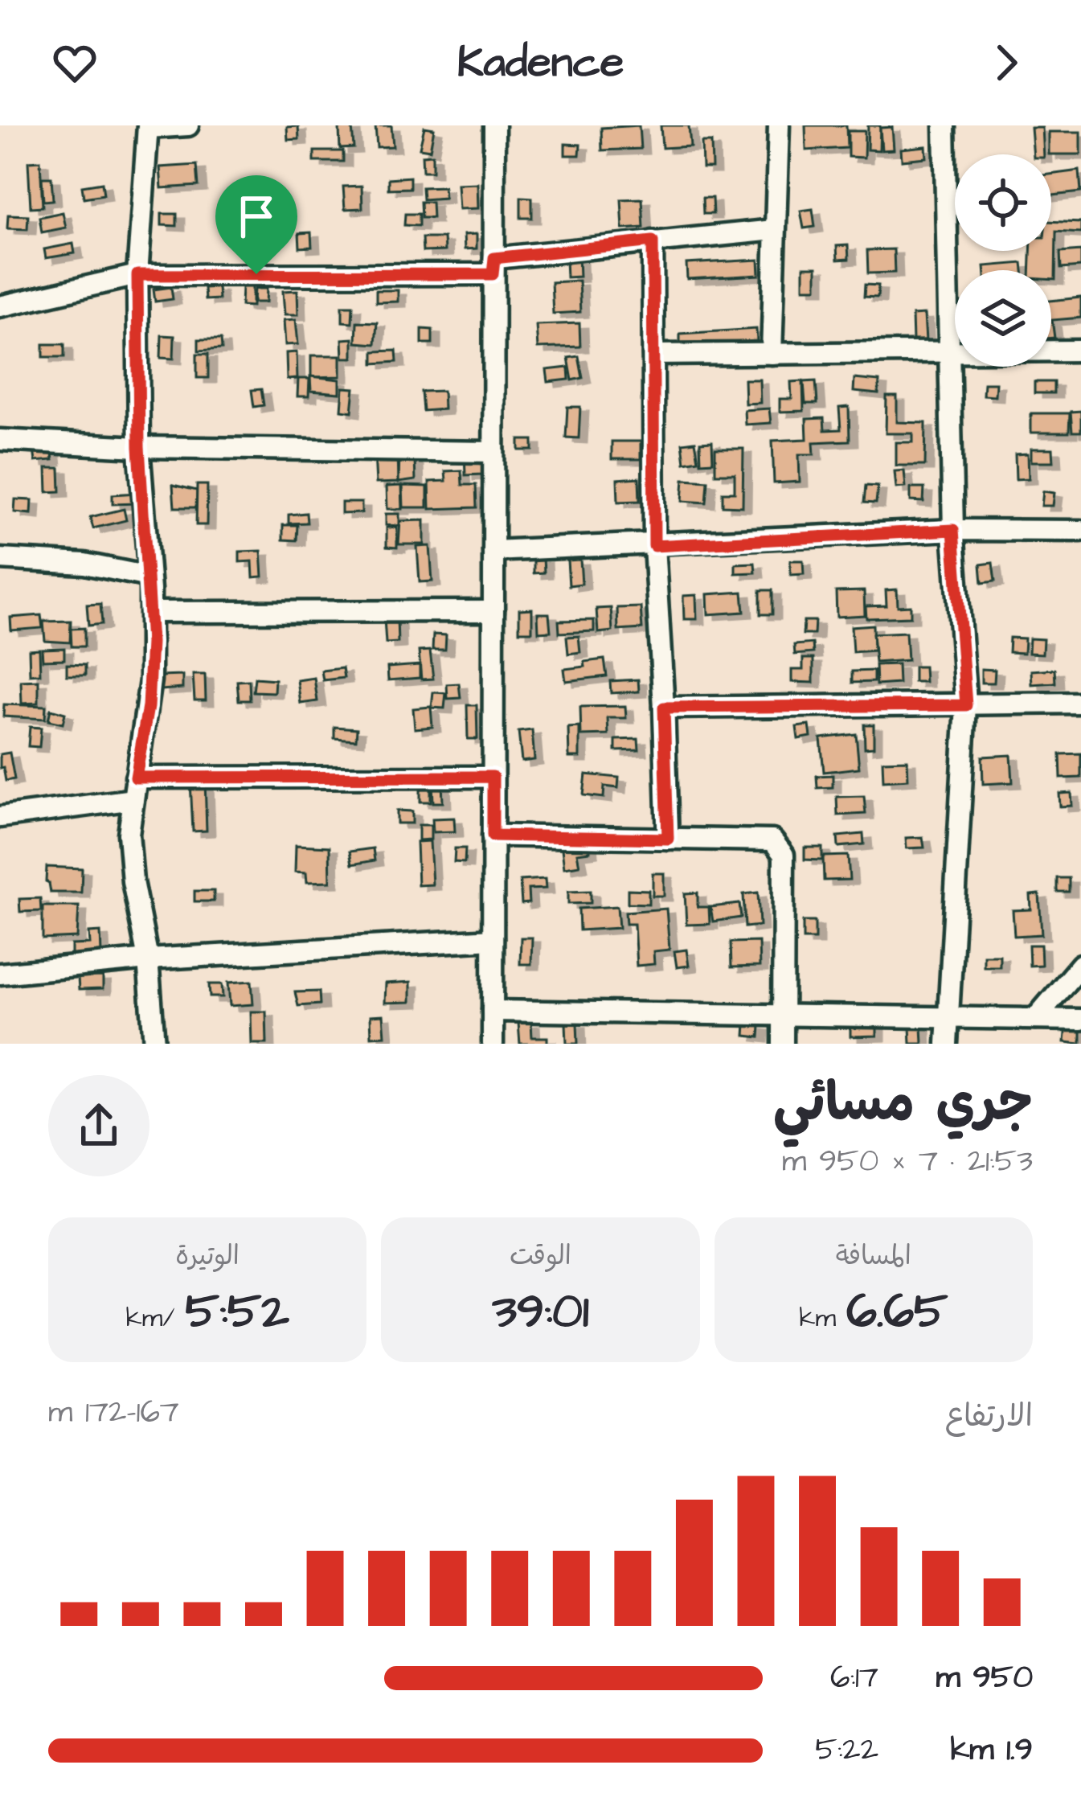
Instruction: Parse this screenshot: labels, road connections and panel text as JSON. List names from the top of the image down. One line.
{"page":{"header":"Kadence","heading":["جري مسائي","21:53 · 7 × 950 m"],"stats":[["المسافة","6.65 km"],["الوقت","39:01"],["الوتيرة","5:52 /km"]],"chart":["الارتفاع","167–172 m"],"list":[{"name":"950 m","note":"6:17"},{"name":"1.9 km","note":"5:22"}]}}
